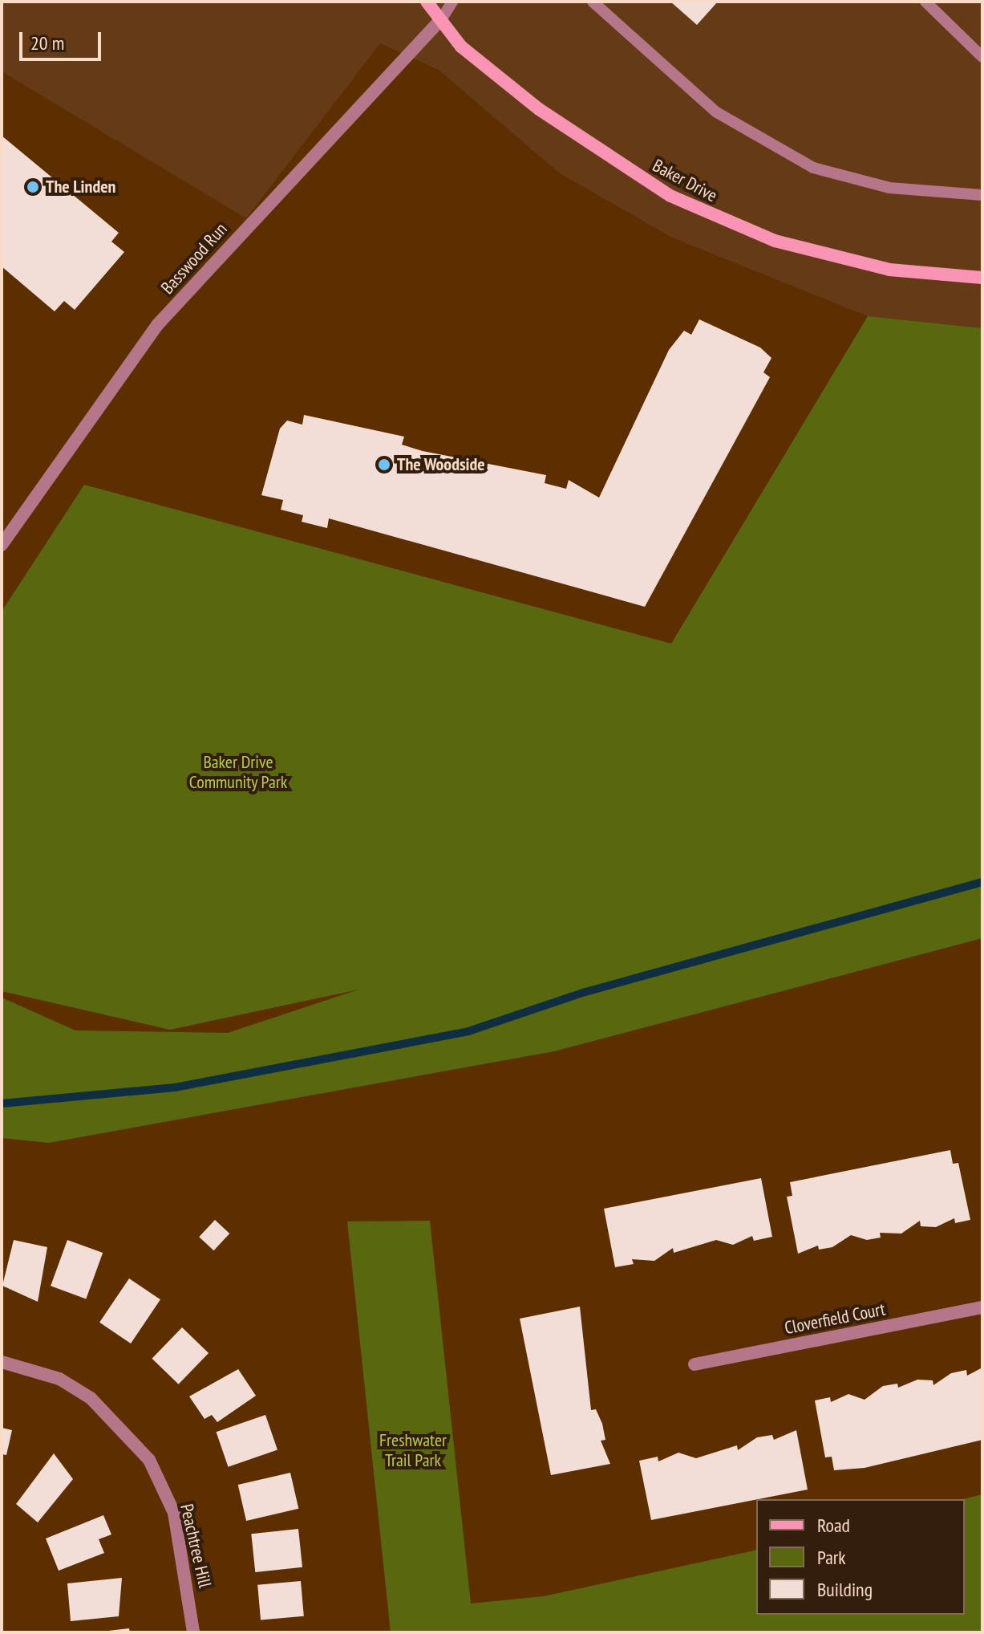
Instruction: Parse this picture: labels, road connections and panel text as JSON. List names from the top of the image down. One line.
{"streets":{"street":["Baker Drive","Basswood Run","Cloverfield Court","Peachtree Hill"]},"crossings":[["Baker Drive","Basswood Run"]],"parks":["Baker Drive Community Park","Freshwater Trail Park"],"places":["The Linden","The Woodside"],"legend":["Road","Park","Building"],"scale_bar":"20 m"}
